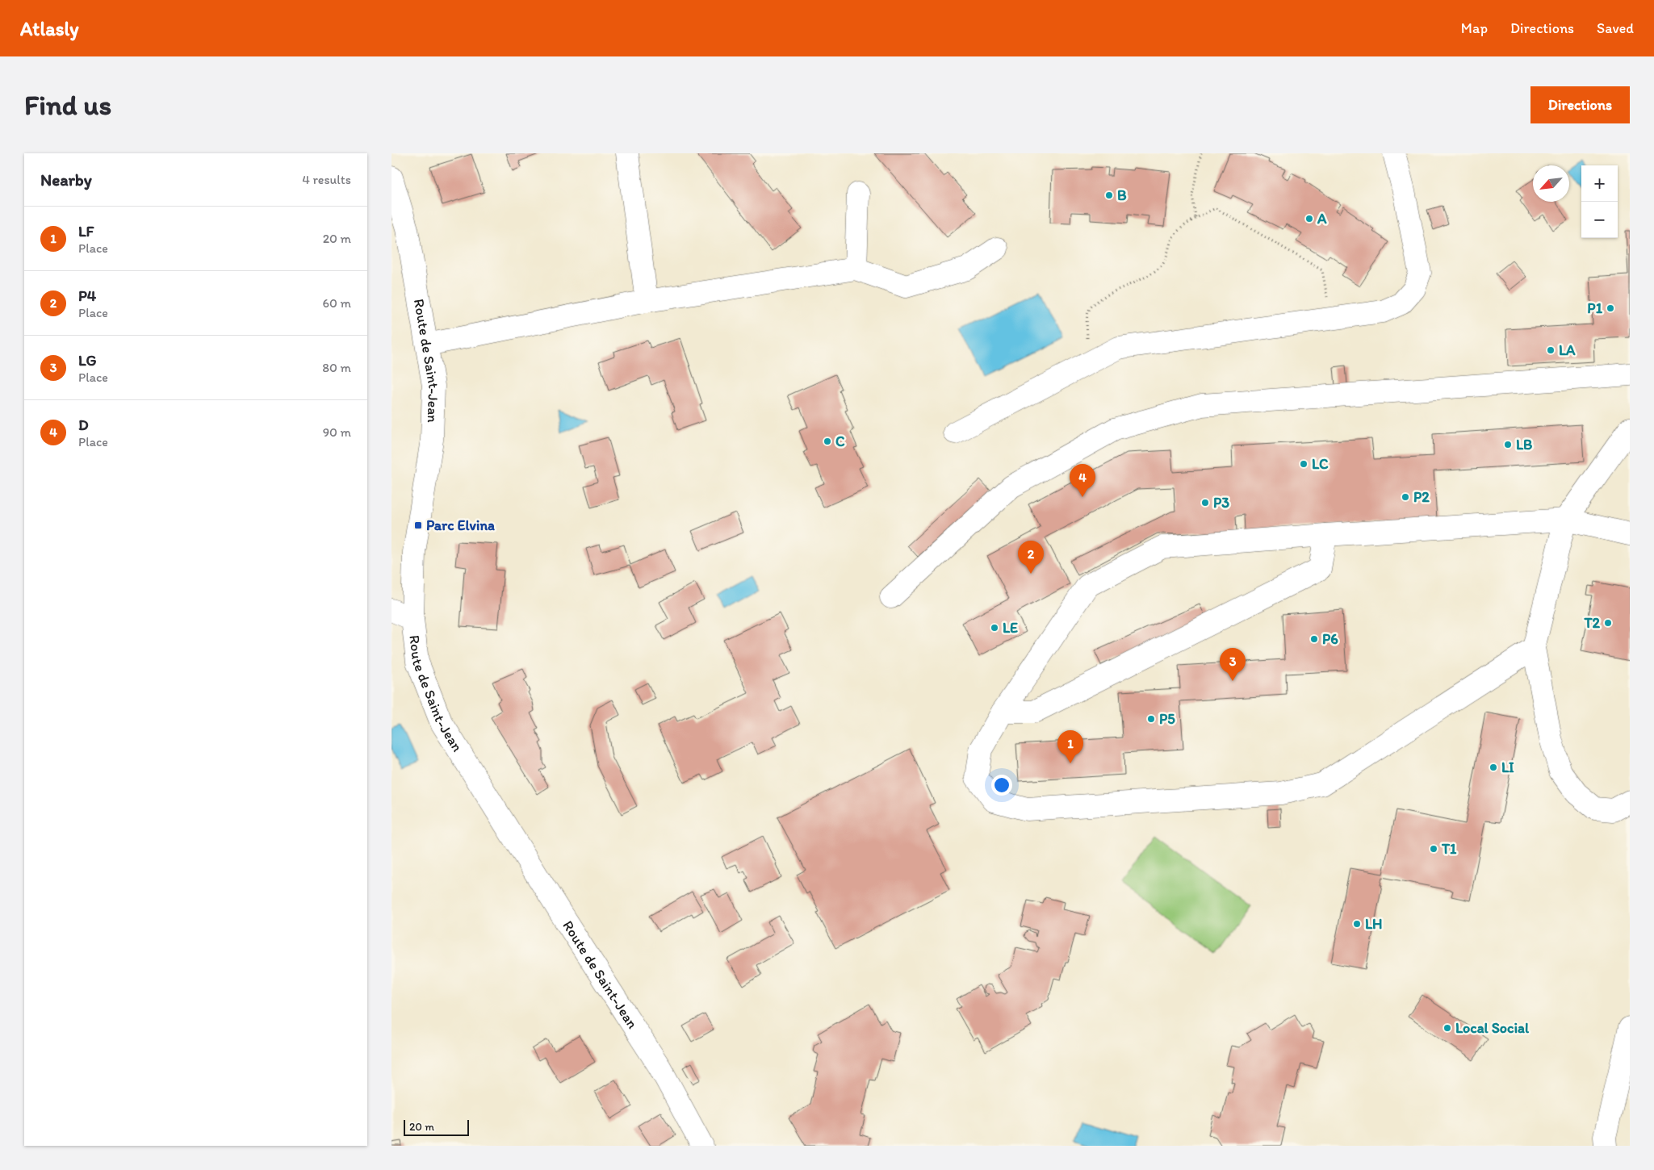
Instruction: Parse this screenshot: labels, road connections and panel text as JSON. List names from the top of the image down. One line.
{"streets":{"street":["Route de Saint-Jean"]},"places":{"other":["B","A","P1","LA","C","LB","LC","P2","P3","T2","LE","P6","P5","LI","T1","LH","Local Social"],"transit":["Parc Elvina"]},"scale_bar":"20 m","north":"bottom left","page":{"header":"Atlasly","nav":["Map","Directions","Saved"],"buttons":"Directions","title":"Find us","heading":["Nearby","4 results"],"map_buttons":["+","−"],"list":[{"mark":"1","name":"LF","note":"Place","value":"20 m"},{"mark":"2","name":"P4","note":"Place","value":"60 m"},{"mark":"3","name":"LG","note":"Place","value":"80 m"},{"mark":"4","name":"D","note":"Place","value":"90 m"}],"pins":["4","2","3","1"],"scale":"20 m"}}
